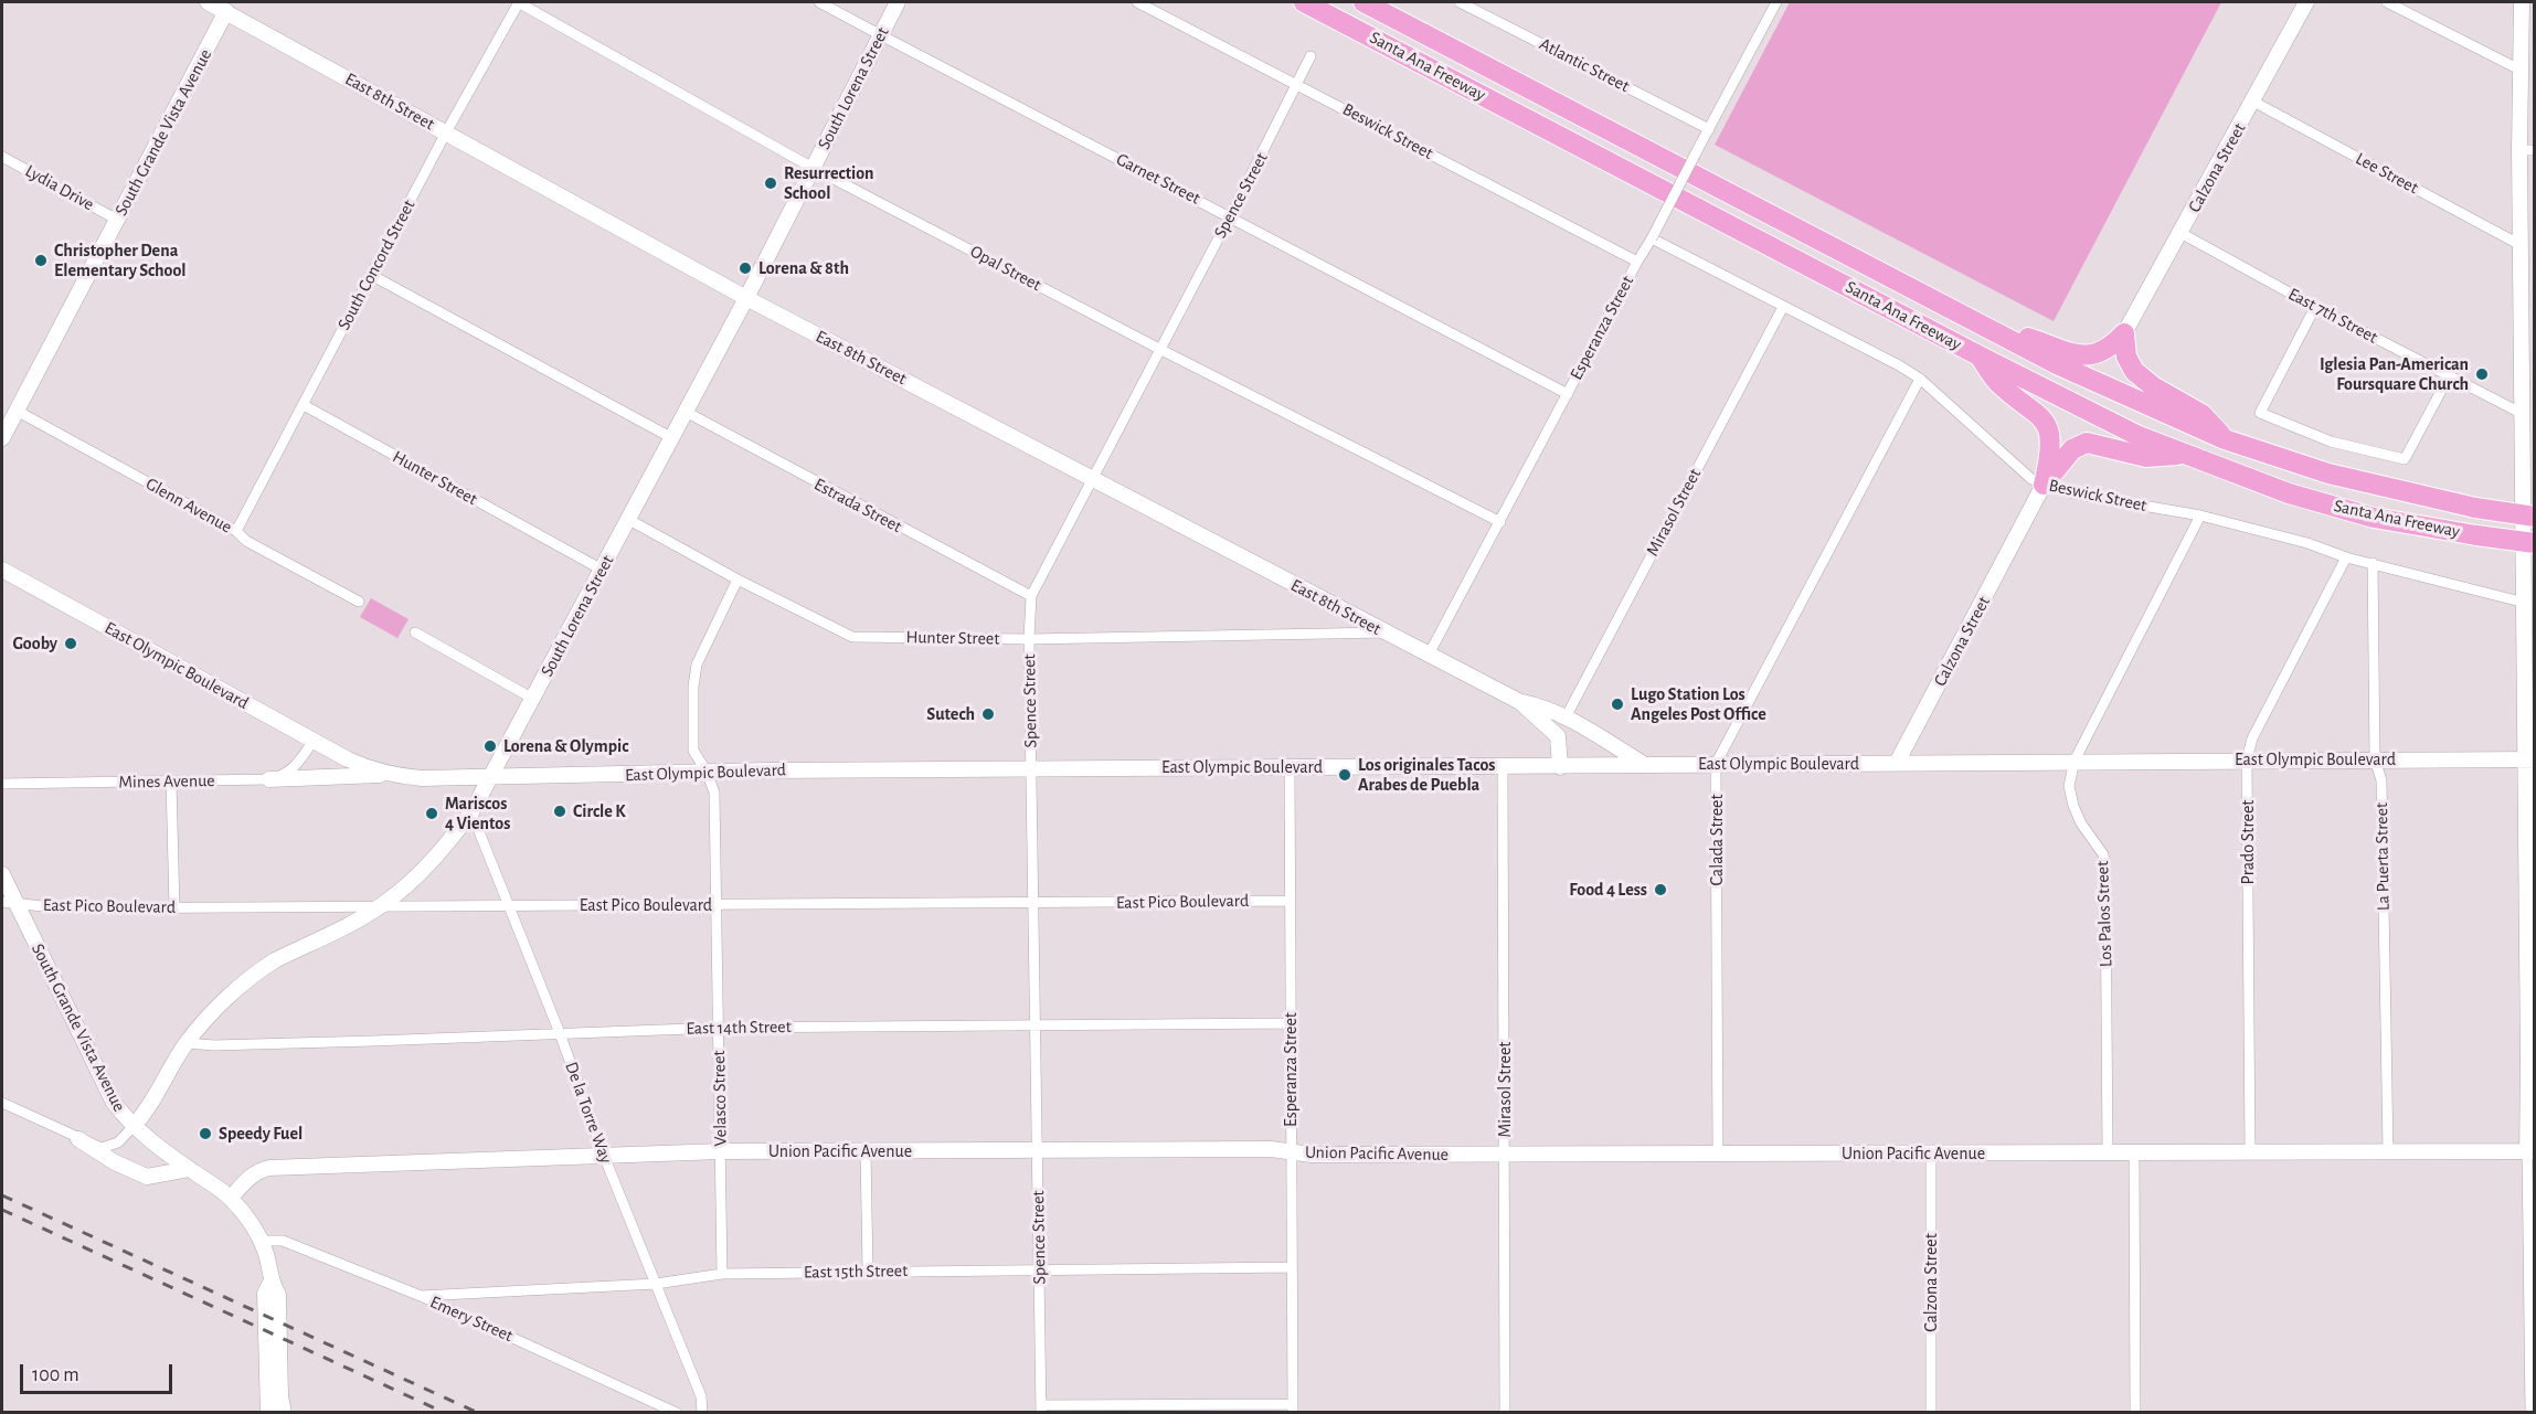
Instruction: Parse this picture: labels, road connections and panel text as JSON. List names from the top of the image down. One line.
{"streets":{"highway":["Santa Ana Freeway"],"main road":["South Lorena Street","East 8th Street","South Grande Vista Avenue","Calzona Street","East Olympic Boulevard","Union Pacific Avenue"],"street":["Atlantic Street","Beswick Street","Lee Street","Garnet Street","Lydia Drive","Spence Street","South Concord Street","Opal Street","East 7th Street","Esperanza Street","Hunter Street","Glenn Avenue","Estrada Street","Mirasol Street","Mines Avenue","Calada Street","Prado Street","La Puerta Street","East Pico Boulevard","Los Palos Street","East 14th Street","Velasco Street","De la Torre Way","East 15th Street","Emery Street"]},"crossings":[["Atlantic Street","Esperanza Street"],["South Lorena Street","East 8th Street"],["South Lorena Street","South Grande Vista Avenue"],["South Lorena Street","Garnet Street"],["South Lorena Street","Opal Street"],["South Lorena Street","Hunter Street"],["South Lorena Street","Estrada Street"],["South Lorena Street","East Olympic Boulevard"],["South Lorena Street","East Pico Boulevard"],["South Lorena Street","East 14th Street"],["South Lorena Street","De la Torre Way"],["East 8th Street","South Grande Vista Avenue"],["East 8th Street","Spence Street"],["East 8th Street","South Concord Street"],["East 8th Street","Esperanza Street"],["East 8th Street","Hunter Street"],["East 8th Street","Mirasol Street"],["East 8th Street","East Olympic Boulevard"],["Beswick Street","Calzona Street"],["Beswick Street","Spence Street"],["Beswick Street","Esperanza Street"],["Beswick Street","Mirasol Street"],["Beswick Street","Calada Street"],["Beswick Street","Prado Street"],["Beswick Street","La Puerta Street"],["Beswick Street","Los Palos Street"],["South Grande Vista Avenue","Lydia Drive"],["South Grande Vista Avenue","Glenn Avenue"],["South Grande Vista Avenue","East Pico Boulevard"],["South Grande Vista Avenue","Union Pacific Avenue"],["South Grande Vista Avenue","Emery Street"],["Calzona Street","Lee Street"],["Calzona Street","East 7th Street"],["Calzona Street","East Olympic Boulevard"],["Calzona Street","Union Pacific Avenue"],["Garnet Street","Spence Street"],["Garnet Street","Esperanza Street"],["Spence Street","Opal Street"],["Spence Street","Hunter Street"],["Spence Street","Estrada Street"],["Spence Street","East Olympic Boulevard"],["Spence Street","East Pico Boulevard"],["Spence Street","East 14th Street"],["Spence Street","Union Pacific Avenue"],["Spence Street","East 15th Street"],["South Concord Street","Opal Street"],["South Concord Street","Hunter Street"],["South Concord Street","Glenn Avenue"],["Opal Street","Esperanza Street"],["Esperanza Street","East Olympic Boulevard"],["Esperanza Street","East Pico Boulevard"],["Esperanza Street","East 14th Street"],["Esperanza Street","Union Pacific Avenue"],["Esperanza Street","East 15th Street"],["Hunter Street","Velasco Street"],["Mirasol Street","East Olympic Boulevard"],["Mirasol Street","Union Pacific Avenue"],["East Olympic Boulevard","Mines Avenue"],["East Olympic Boulevard","Calada Street"],["East Olympic Boulevard","Prado Street"],["East Olympic Boulevard","La Puerta Street"],["East Olympic Boulevard","Los Palos Street"],["East Olympic Boulevard","Velasco Street"],["Calada Street","Union Pacific Avenue"],["Prado Street","Union Pacific Avenue"],["La Puerta Street","Union Pacific Avenue"],["East Pico Boulevard","Velasco Street"],["East Pico Boulevard","De la Torre Way"],["Los Palos Street","Union Pacific Avenue"],["East 14th Street","Velasco Street"],["East 14th Street","De la Torre Way"],["Velasco Street","Union Pacific Avenue"],["Velasco Street","East 15th Street"],["De la Torre Way","Union Pacific Avenue"],["De la Torre Way","East 15th Street"],["East 15th Street","Emery Street"]],"places":["Resurrection School","Christopher Dena Elementary School","Lorena & 8th","Iglesia Pan-American Foursquare Church","Gooby","Lugo Station Los Angeles Post Office","Sutech","Lorena & Olympic","Los originales Tacos Arabes de Puebla","Circle K","Mariscos 4 Vientos","Food 4 Less","Speedy Fuel"],"scale_bar":"100 m"}
